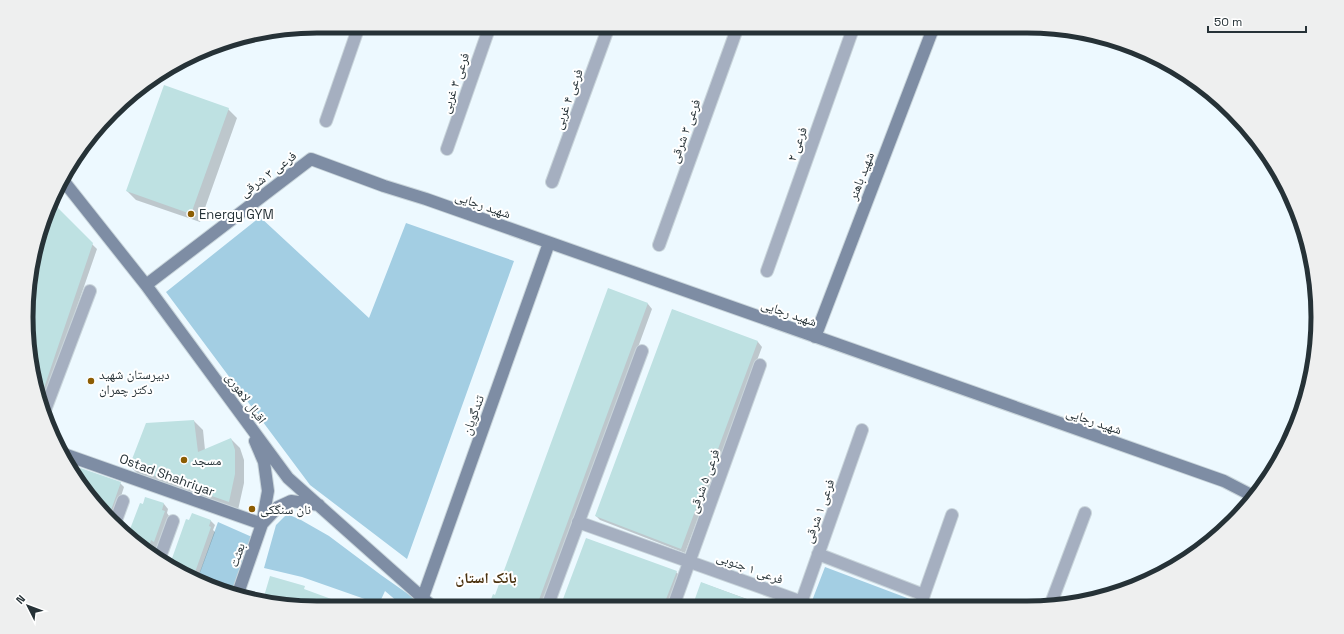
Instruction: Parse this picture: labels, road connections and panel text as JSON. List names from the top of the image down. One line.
{"streets":{"street":["فرعی ۳ غربی","فرعی ۴ غربی","فرعی ۳ شرقی","فرعی ۲","شهید باهنر","شهید رجایی","اقبال لاهوری","تندگویان","Ostad Shahriyar","فرعی ۵ شرقی","فرعی ۱ شرقی","بعثت","فرعی ۱ جنوبی"]},"crossings":[["فرعی ۳ شرقی","شهید رجایی"],["فرعی ۳ شرقی","اقبال لاهوری"],["شهید باهنر","شهید رجایی"],["شهید رجایی","تندگویان"],["اقبال لاهوری","تندگویان"],["اقبال لاهوری","بعثت"],["Ostad Shahriyar","بعثت"],["فرعی ۵ شرقی","فرعی ۱ جنوبی"]],"districts":["بانک استان"],"places":["Energy GYM","دبیرستان شهید دکتر چمران","مسجد","نان سنگکی"],"scale_bar":"50 m","north":"top left"}
